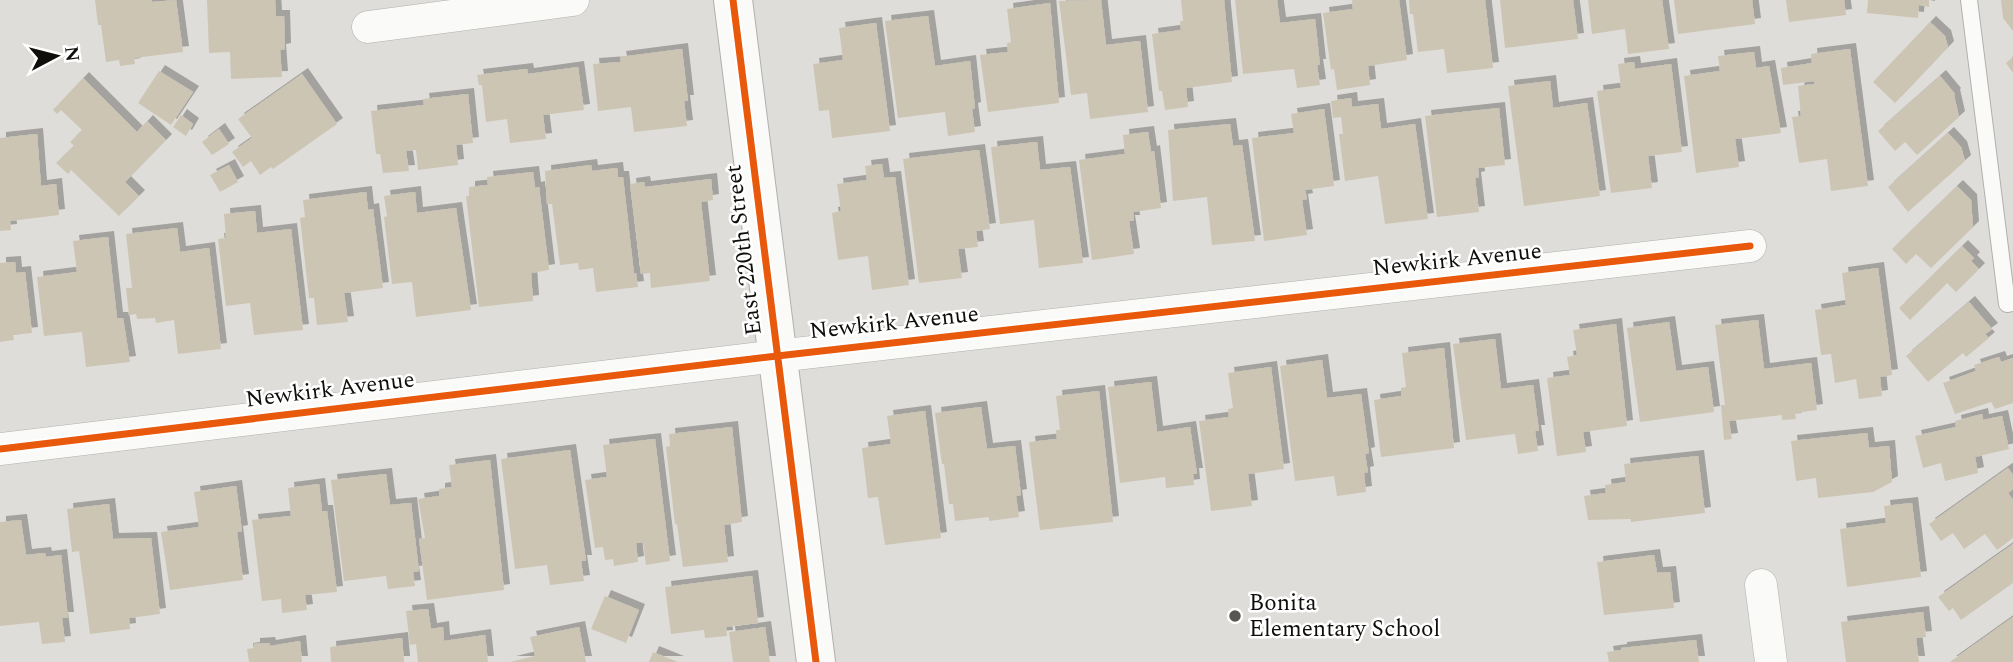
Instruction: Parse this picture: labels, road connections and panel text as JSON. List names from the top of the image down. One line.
{"streets":{"street":["East 220th Street","Newkirk Avenue"]},"crossings":[["East 220th Street","Newkirk Avenue"]],"places":["Bonita Elementary School"],"north":"right"}
